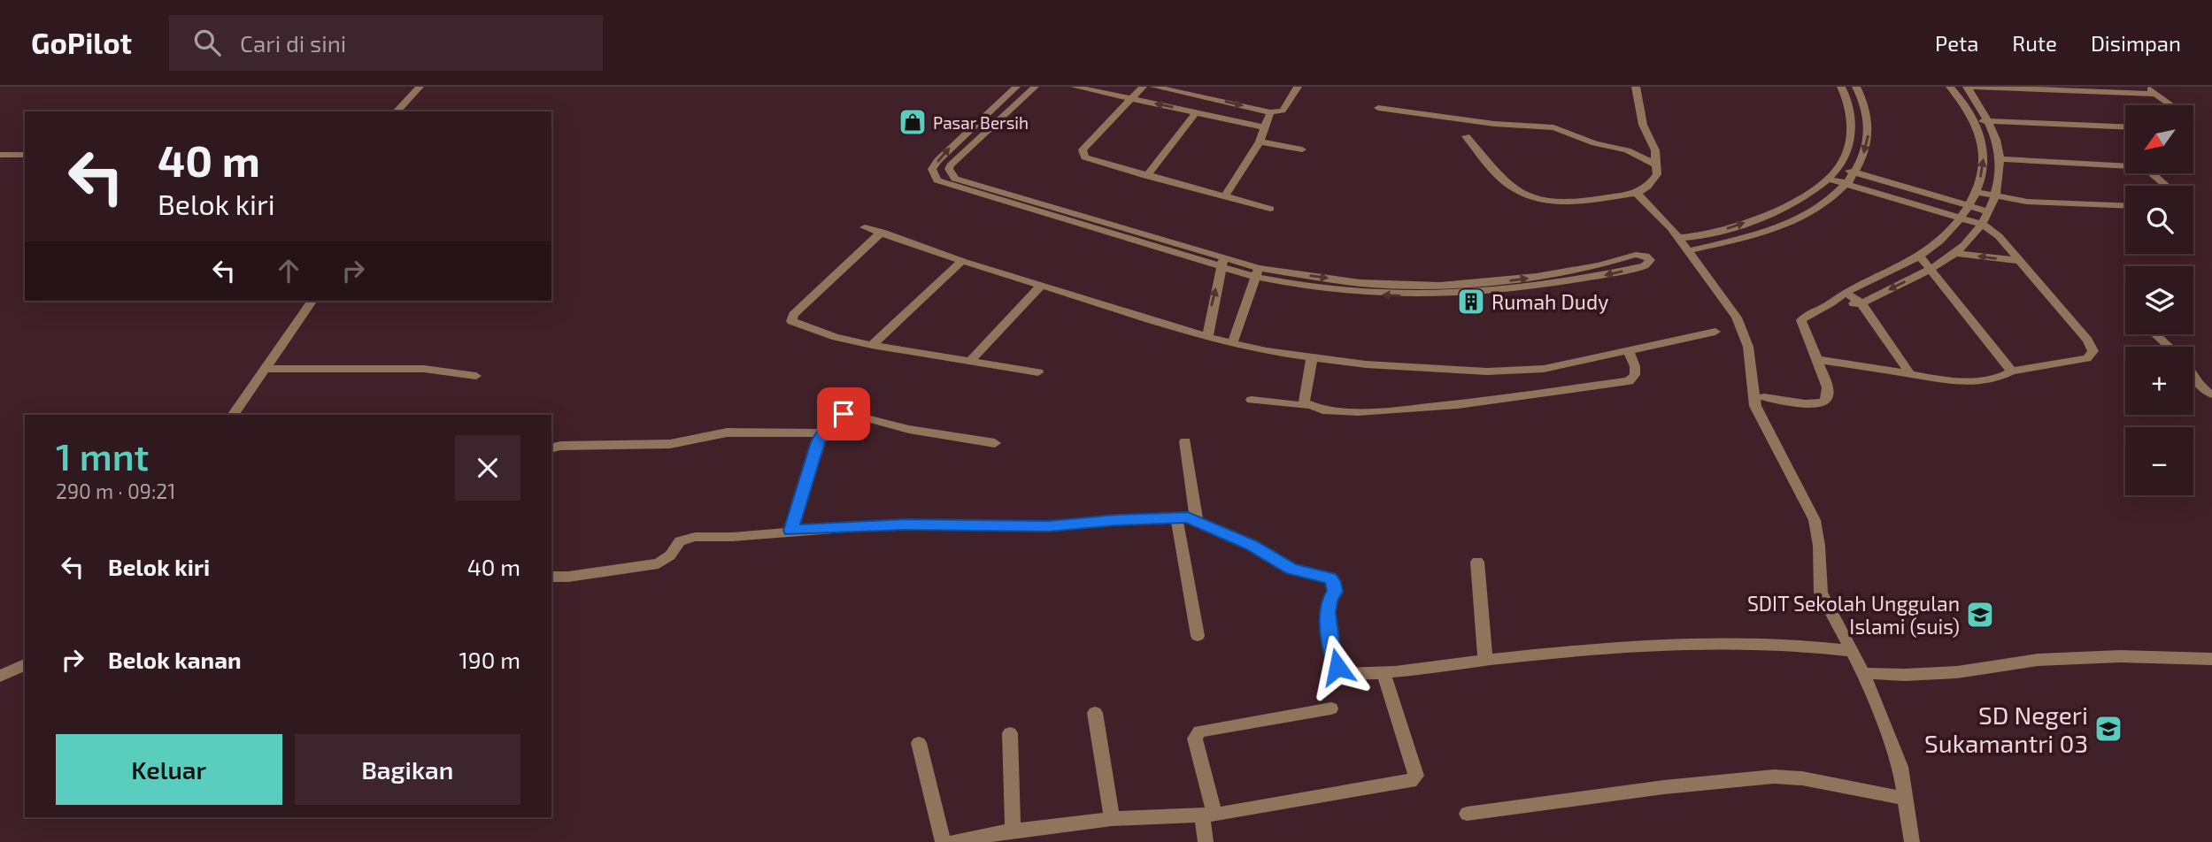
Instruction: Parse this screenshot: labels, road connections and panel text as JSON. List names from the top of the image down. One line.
{"places":{"shop":["Pasar Bersih"],"building":["Rumah Dudy"],"school or university":["SDIT Sekolah Unggulan Islami (suis)","SD Negeri Sukamantri 03"]},"north":"bottom left","page":{"header":"GoPilot","search":"Cari di sini","nav":["Peta","Rute","Disimpan"],"map_buttons":["+","−"],"turn":["40 m","Belok kiri"],"heading":["1 mnt","290 m · 09:21"],"list":[{"name":"Belok kiri","value":"40 m"},{"name":"Belok kanan","value":"190 m"}],"buttons":["Keluar","Bagikan"]}}
